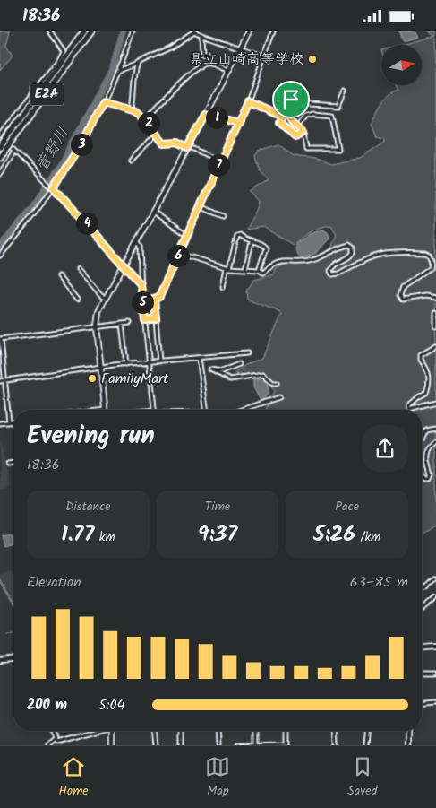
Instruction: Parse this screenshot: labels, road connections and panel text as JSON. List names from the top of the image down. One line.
{"streets":{"highway":["E2A"]},"water":["菅野川"],"places":["県立山崎高等学校","FamilyMart"],"north":"right","page":{"status":"18:36","pins":["1","2","3","7","4","6","5"],"heading":["Evening run","18:36"],"stats":[["Distance","1.77 km"],["Time","9:37"],["Pace","5:26 /km"]],"chart":["Elevation","63–85 m"],"list":[{"name":"200 m","note":"5:04"}],"tabs":["Home","Map","Saved"]}}
